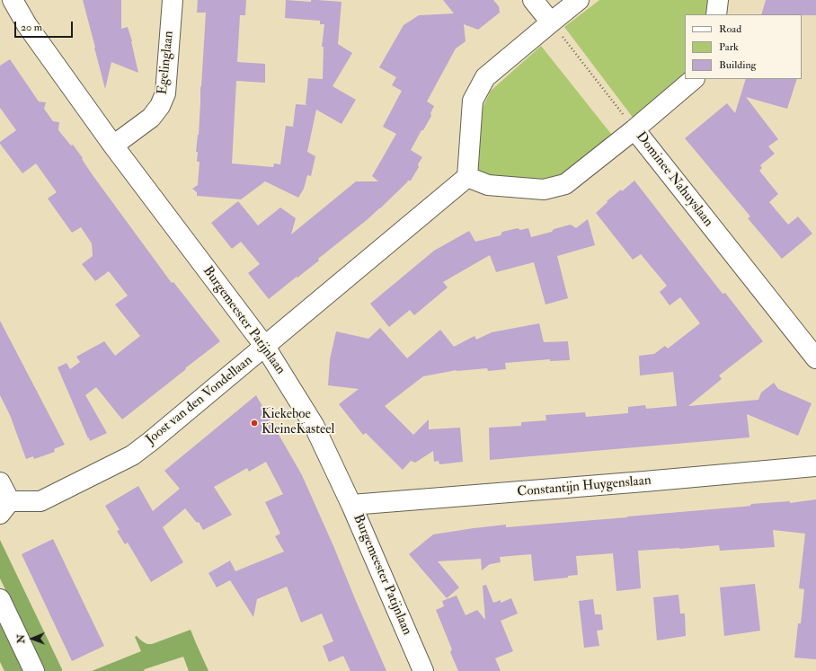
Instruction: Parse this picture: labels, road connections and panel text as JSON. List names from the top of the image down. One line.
{"streets":{"street":["Egelinglaan","Dominee Nahuyslaan","Burgemeester Patijnlaan","Joost van den Vondellaan","Constantijn Huygenslaan"]},"crossings":[["Egelinglaan","Burgemeester Patijnlaan"],["Burgemeester Patijnlaan","Joost van den Vondellaan"],["Burgemeester Patijnlaan","Constantijn Huygenslaan"]],"places":["Kiekeboe KleineKasteel"],"legend":["Road","Park","Building"],"scale_bar":"20 m","north":"left"}
